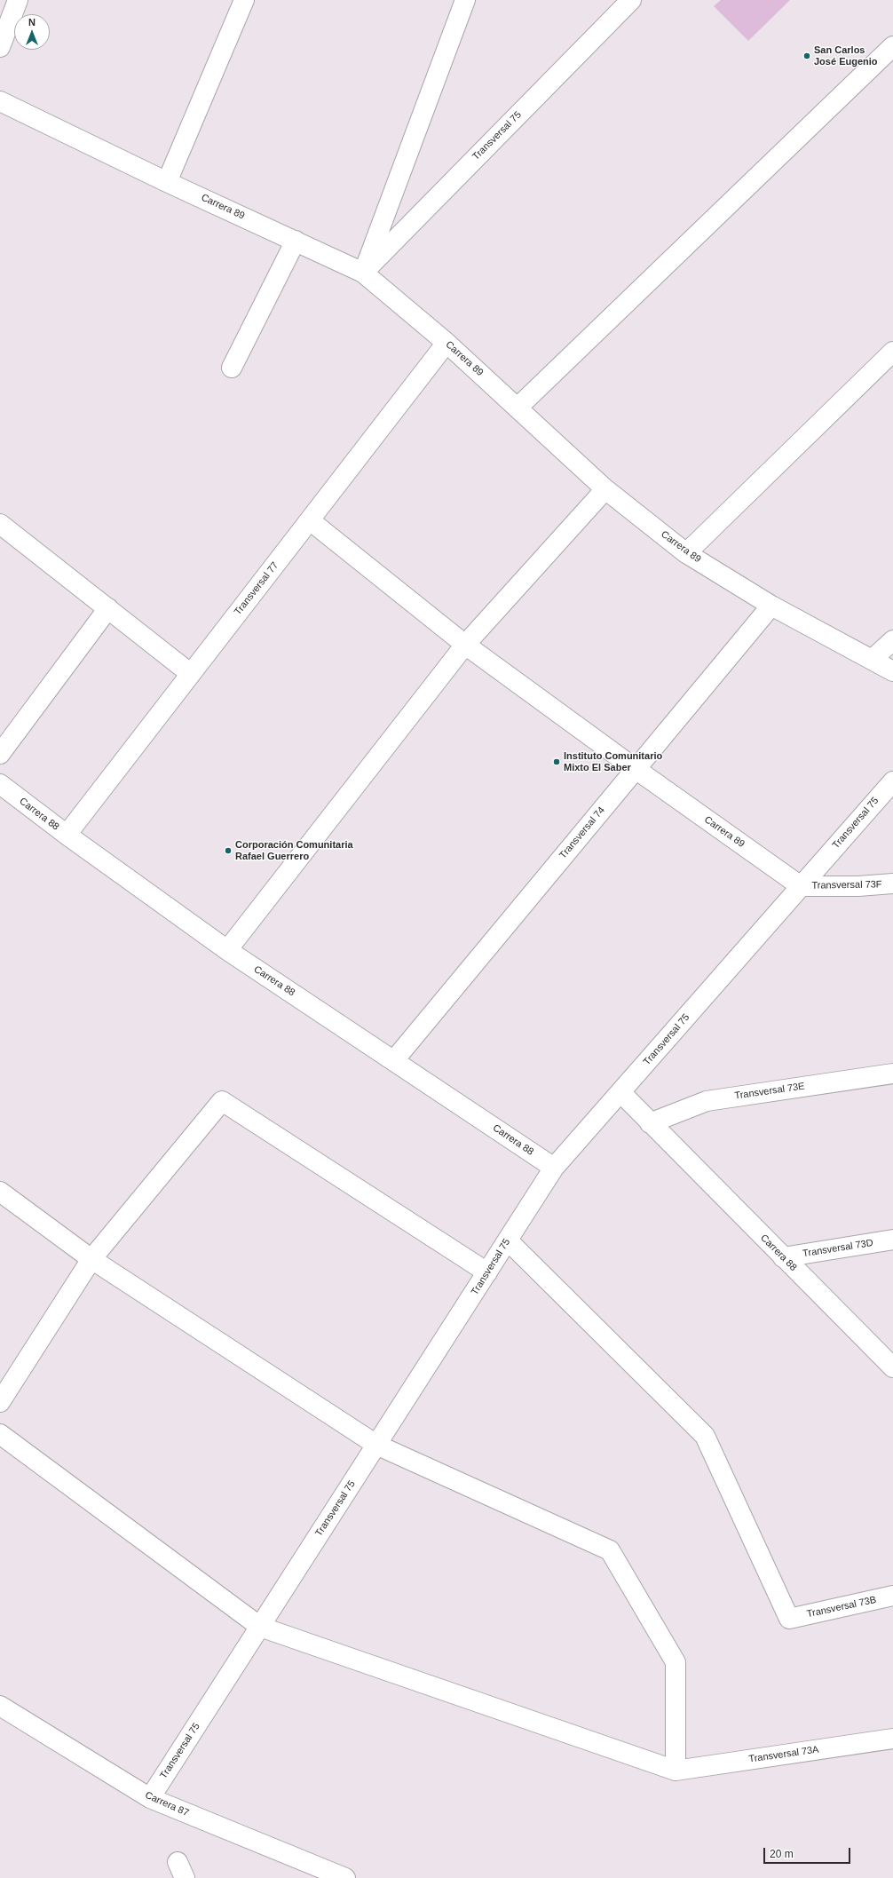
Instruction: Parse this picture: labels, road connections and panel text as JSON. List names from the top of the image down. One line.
{"streets":{"street":["Transversal 75","Carrera 89","Transversal 77","Carrera 88","Transversal 74","Transversal 73F","Transversal 73E","Transversal 73D","Transversal 73B","Transversal 73A","Carrera 87"]},"crossings":[["Transversal 75","Carrera 89"],["Transversal 75","Carrera 88"],["Transversal 75","Transversal 73F"],["Transversal 75","Transversal 73B"],["Transversal 75","Carrera 87"],["Carrera 89","Transversal 77"],["Carrera 89","Transversal 74"],["Carrera 89","Transversal 73F"],["Transversal 77","Carrera 88"],["Carrera 88","Transversal 74"],["Carrera 88","Transversal 73E"],["Carrera 88","Transversal 73D"]],"places":["San Carlos José Eugenio","Instituto Comunitario Mixto El Saber","Corporación Comunitaria Rafael Guerrero"],"scale_bar":"20 m","north":"top"}
